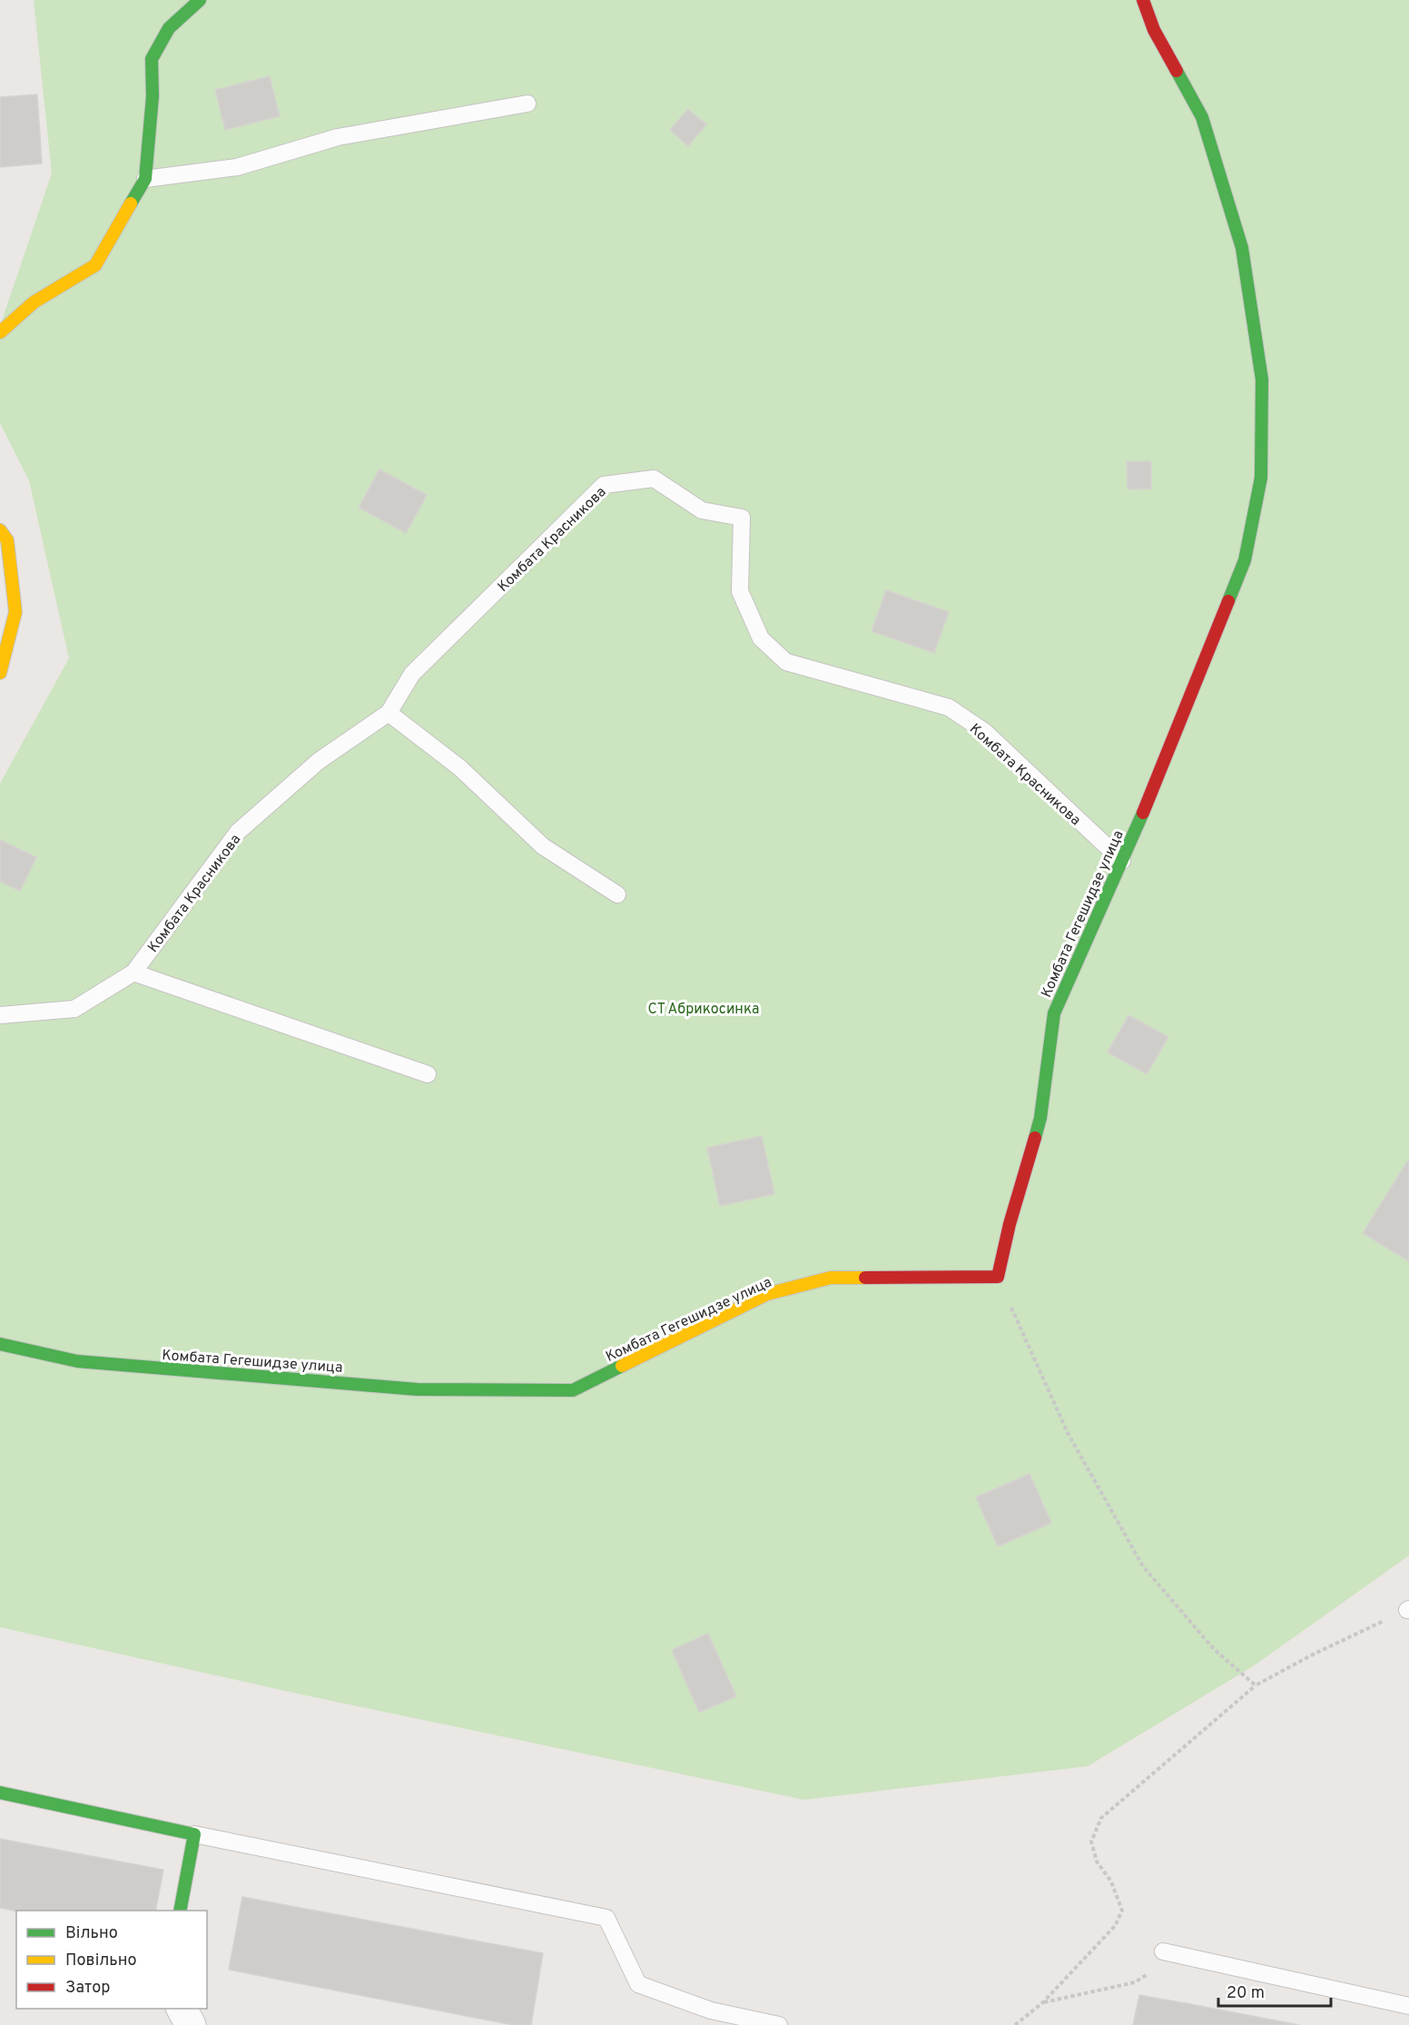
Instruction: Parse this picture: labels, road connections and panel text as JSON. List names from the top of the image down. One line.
{"streets":{"street":["Комбата Гегешидзе улица"],"lane":["Комбата Красникова"]},"crossings":[["Комбата Красникова","Комбата Гегешидзе улица"]],"parks":["СТ Абрикосинка"],"legend":["Вільно","Повільно","Затор"],"scale_bar":"20 m"}
